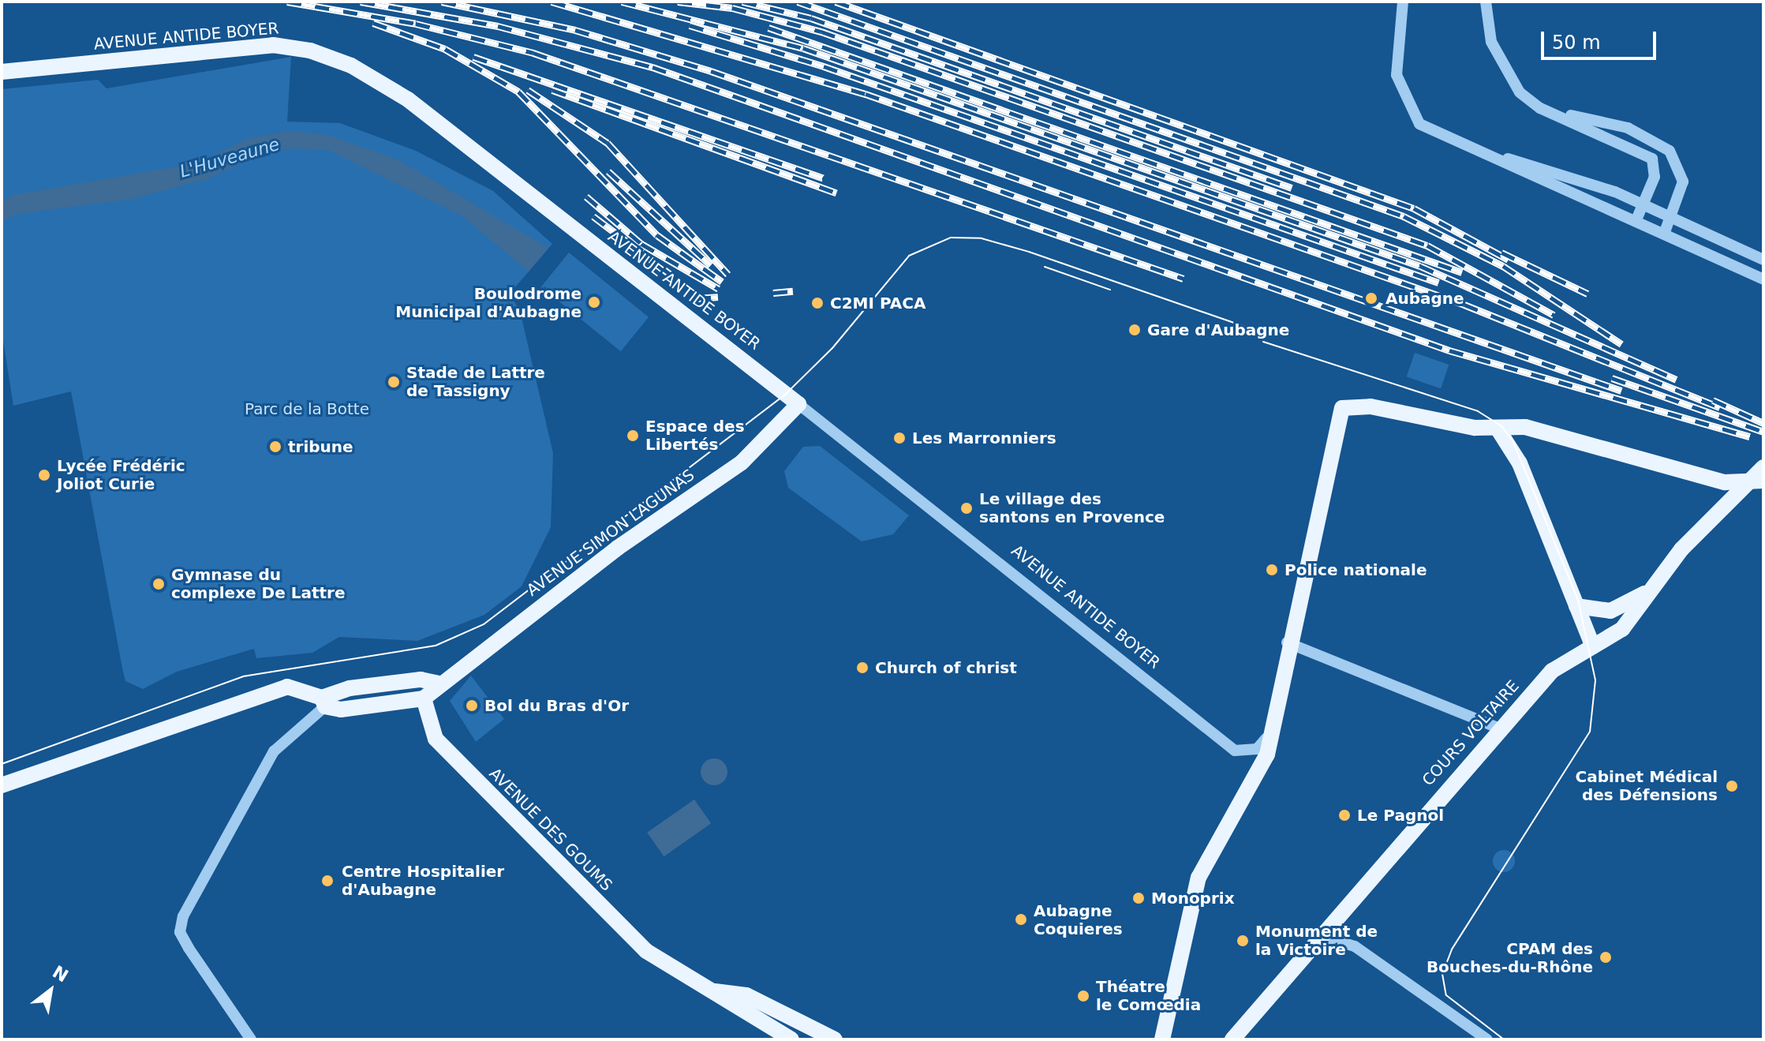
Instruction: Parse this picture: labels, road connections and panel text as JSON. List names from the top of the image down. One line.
{"streets":{"main road":["AVENUE ANTIDE BOYER","AVENUE SIMON LAGUNAS","COURS VOLTAIRE","AVENUE DES GOUMS"]},"crossings":[["AVENUE ANTIDE BOYER","AVENUE SIMON LAGUNAS"],["AVENUE SIMON LAGUNAS","AVENUE DES GOUMS"]],"water":["L'Huveaune"],"parks":["Parc de la Botte"],"places":["Aubagne","Boulodrome Municipal d'Aubagne","C2MI PACA","Gare d'Aubagne","Stade de Lattre de Tassigny","Espace des Libertés","Les Marronniers","tribune","Lycée Frédéric Joliot Curie","Le village des santons en Provence","Police nationale","Gymnase du complexe De Lattre","Church of christ","Bol du Bras d'Or","Cabinet Médical des Défensions","Le Pagnol","Centre Hospitalier d'Aubagne","Monoprix","Aubagne Coquieres","Monument de la Victoire","CPAM des Bouches-du-Rhône","Théatre le Comœdia"],"scale_bar":"50 m","north":"top right"}
